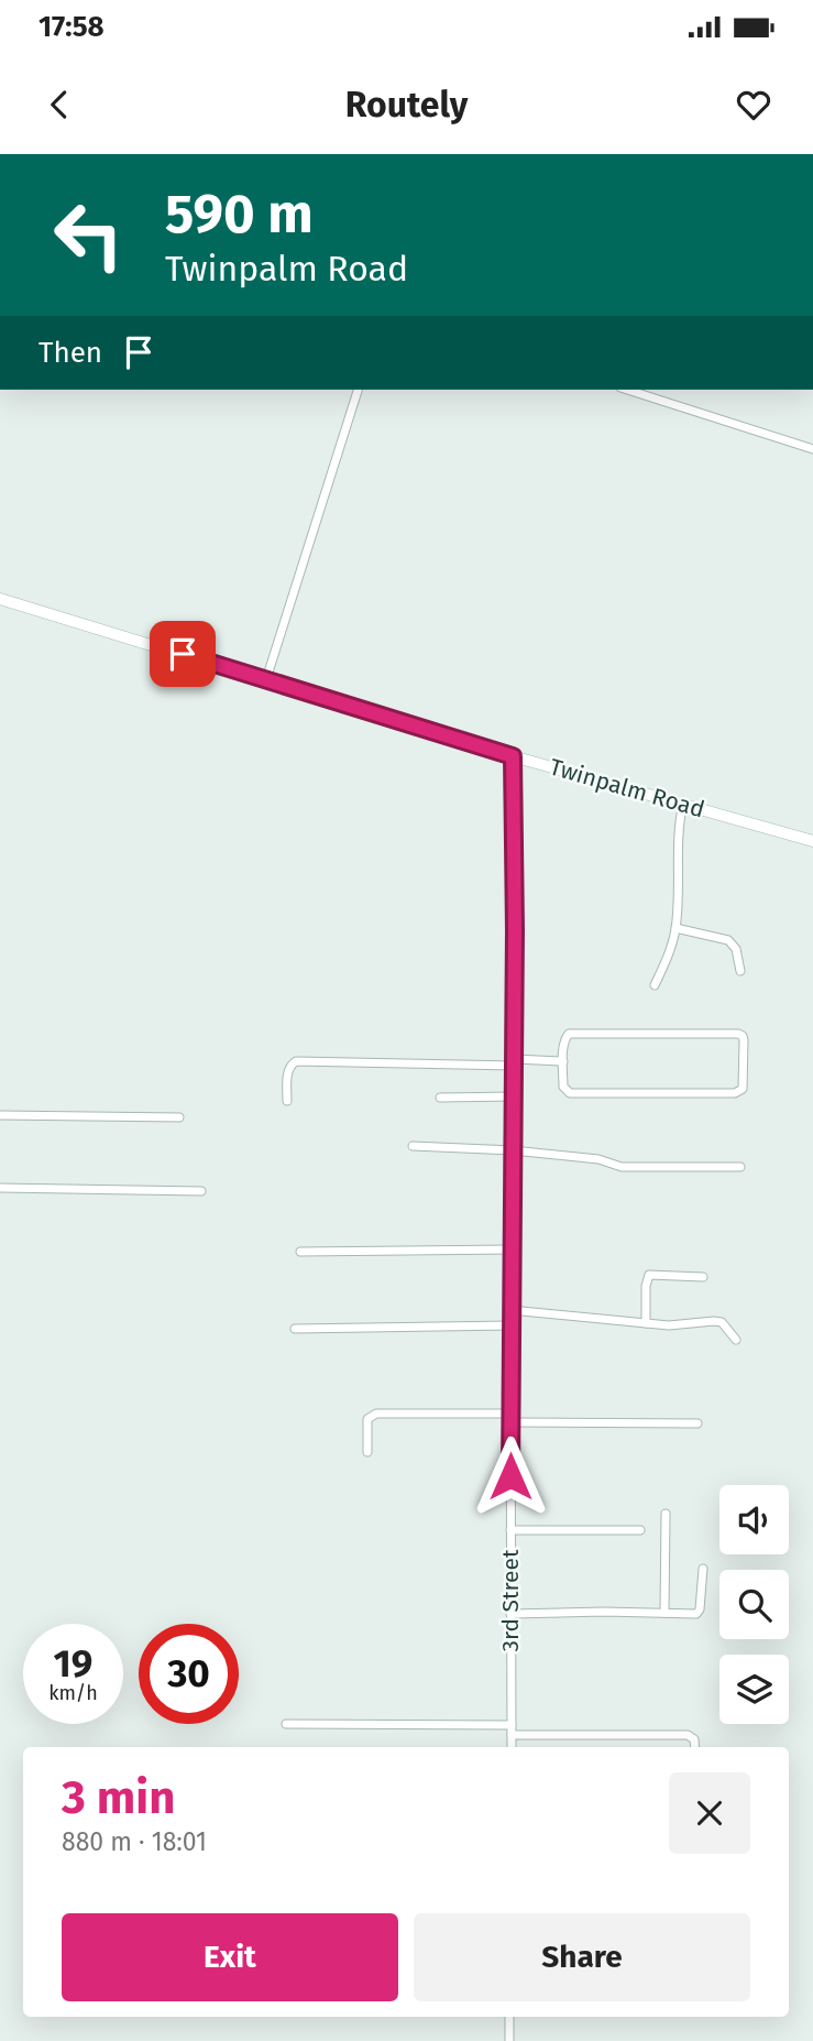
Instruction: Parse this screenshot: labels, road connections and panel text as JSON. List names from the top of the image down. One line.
{"streets":{"main road":["Twinpalm Road"],"street":["3rd Street"]},"crossings":[["Twinpalm Road","3rd Street"]],"page":{"status":"17:58","header":"Routely","turn":["590 m","Twinpalm Road"],"then":"Then","speed":"19 km/h","limit":"30","heading":["3 min","880 m · 18:01"],"buttons":["Exit","Share"]}}
